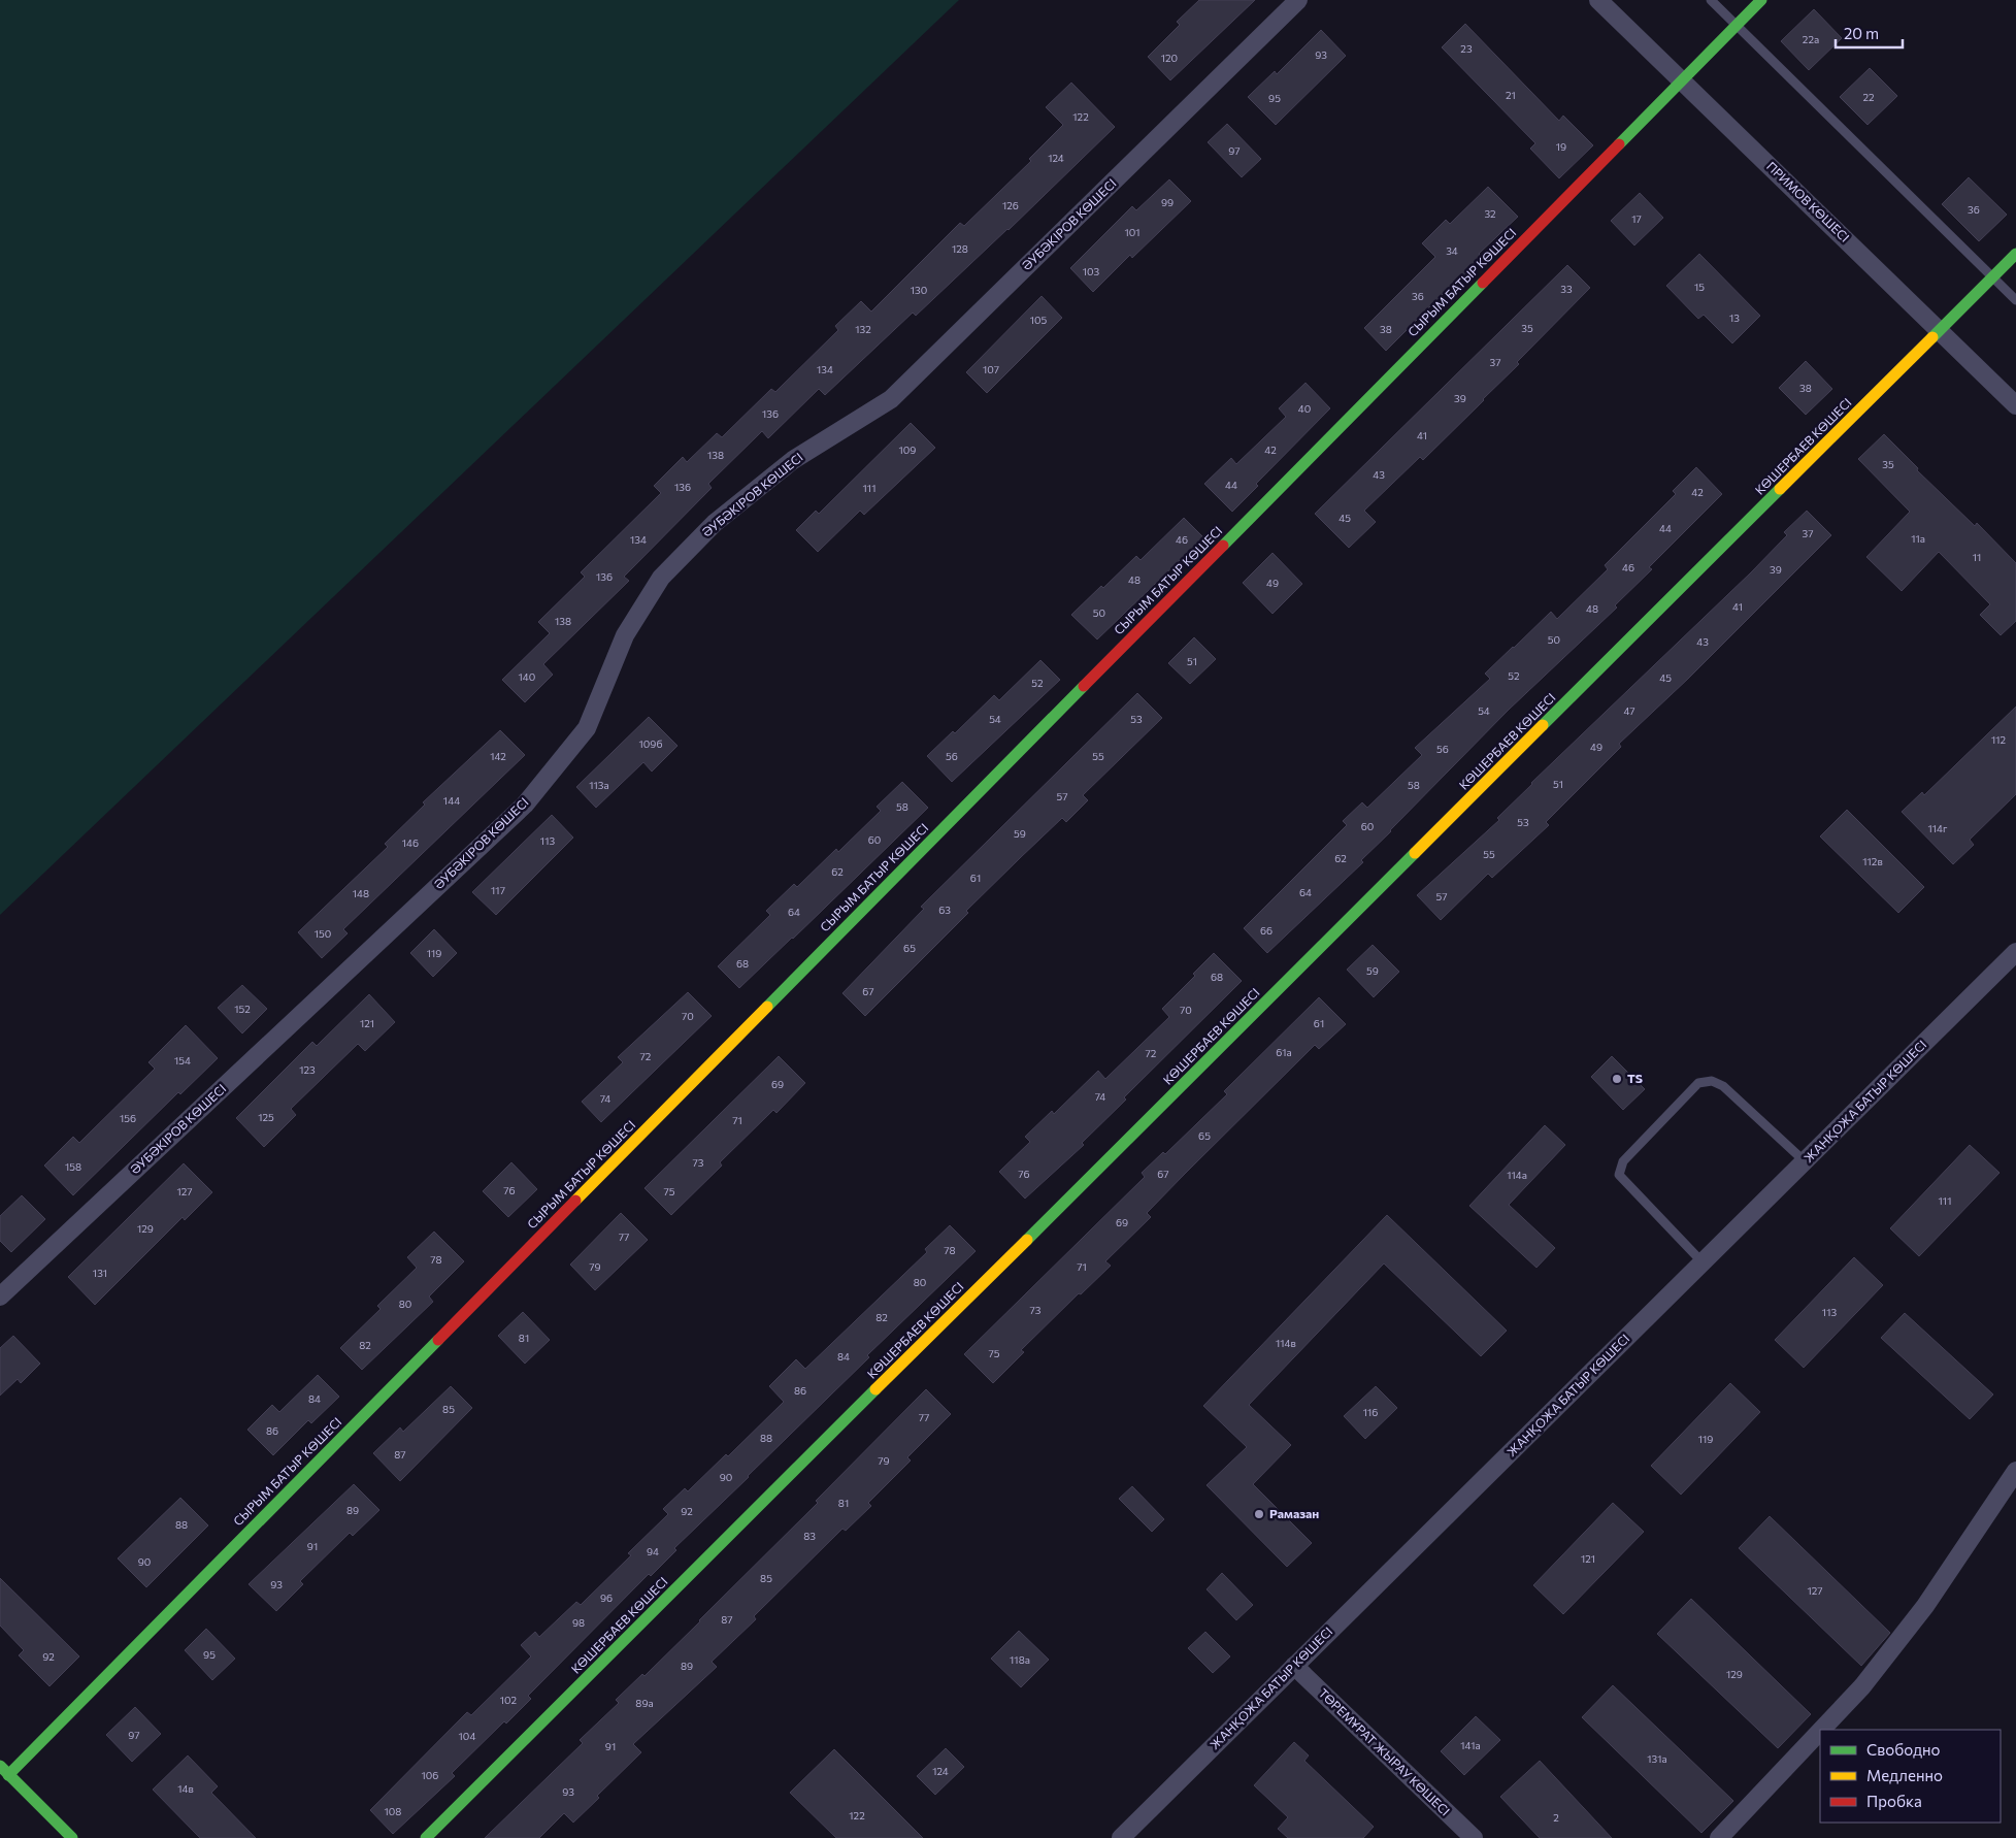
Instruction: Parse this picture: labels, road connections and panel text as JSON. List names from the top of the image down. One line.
{"streets":{"street":["ПРИМОВ КӨШЕСІ","ӘУБӘКІРОВ КӨШЕСІ","СЫРЫМ БАТЫР КӨШЕСІ","КӨШЕРБАЕВ КӨШЕСІ","ЖАНҚОЖА БАТЫР КӨШЕСІ","ТӨРЕМҰРАТ ЖЫРАУ КӨШЕСІ"]},"crossings":[["ПРИМОВ КӨШЕСІ","СЫРЫМ БАТЫР КӨШЕСІ"],["ПРИМОВ КӨШЕСІ","КӨШЕРБАЕВ КӨШЕСІ"],["ЖАНҚОЖА БАТЫР КӨШЕСІ","ТӨРЕМҰРАТ ЖЫРАУ КӨШЕСІ"]],"places":["TS","Рамазан"],"house_numbers":["22а","23","93","120","21","22","95","122","19","97","124","99","126","36","32","17","101","128","34","103","15","33","130","36","13","105","35","132","38","37","134","107","38","39","40","136","41","109","42","138","35","43","44","136","111","42","45","44","37","11а","134","46","11","46","39","136","48","49","41","48","50","138","50","43","51","52","140","45","52","54","47","54","53","112","109б","49","56","142","56","55","51","113а","58","57","144","58","53","60","114г","59","60","113","146","55","62","112в","62","61","117","64","148","57","63","64","66","150","65","119","68","59","68","67","152","70","70","121","61","61а","72","72","154","123","69","74","74","125","156","71","65","73","158","76","67","114а","76","127","75","111","69","129","77","78","78","79","71","131","80","80","73","113","82","81","114в","82","75","84","86","84","85","116","77","86","88","119","87","79","90","81","89","92","88","83","91","94","121","90","85","93","127","96","87","98","95","92","118а","89","129","102","89а","97","104","141а","91","131а","124","106","14в","93","108","122","2"],"legend":["Свободно","Медленно","Пробка"],"scale_bar":"20 m"}
